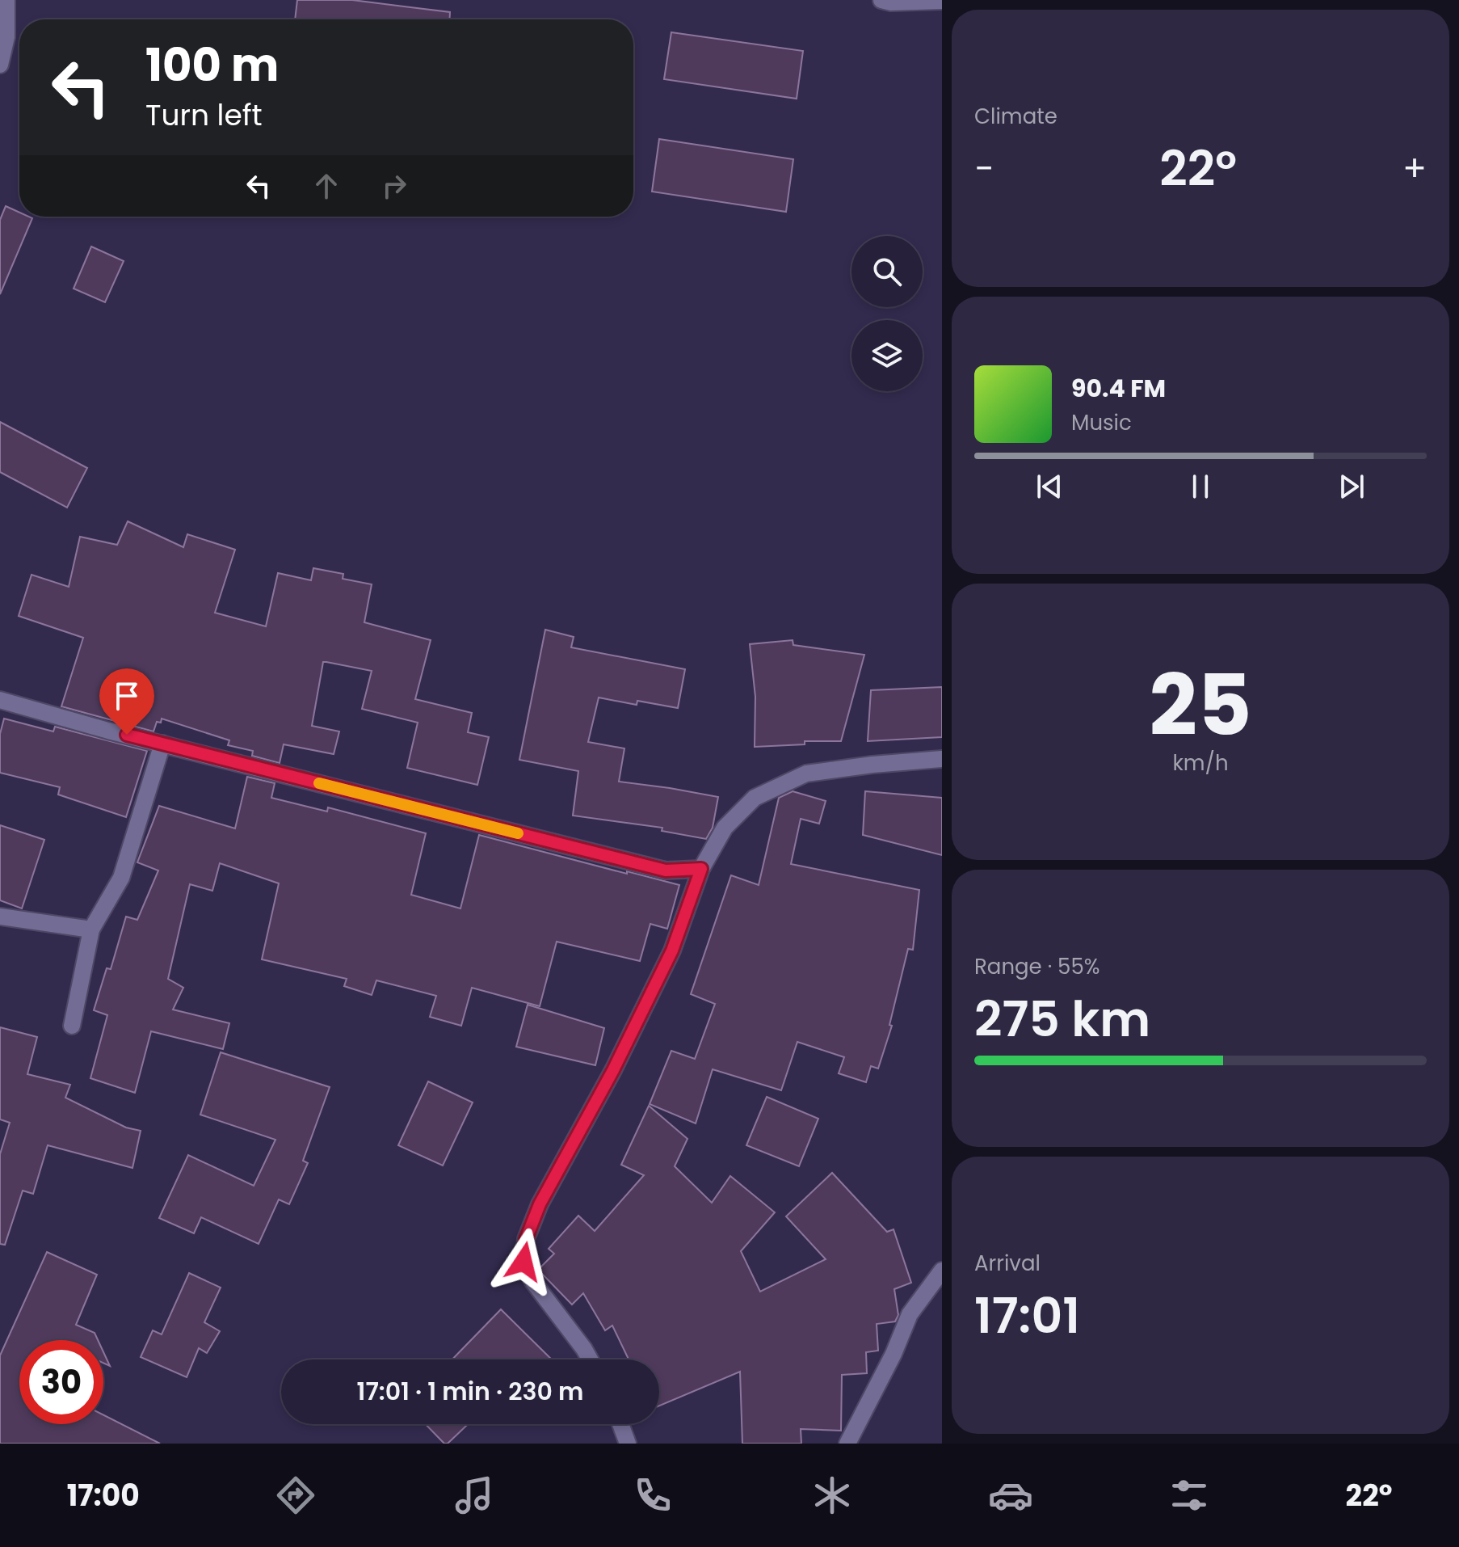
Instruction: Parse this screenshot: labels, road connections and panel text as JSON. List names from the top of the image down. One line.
{"page":{"tile":["Climate",["25","km/h"],["Range · 55%","275 km"],["Arrival","17:01"]],"turn":["100 m","Turn left"],"heat":["−","22°","+"],"song":["90.4 FM","Music"],"limit":"30","trip":"17:01 · 1 min · 230 m","tabs":["17:00","22°"]}}
